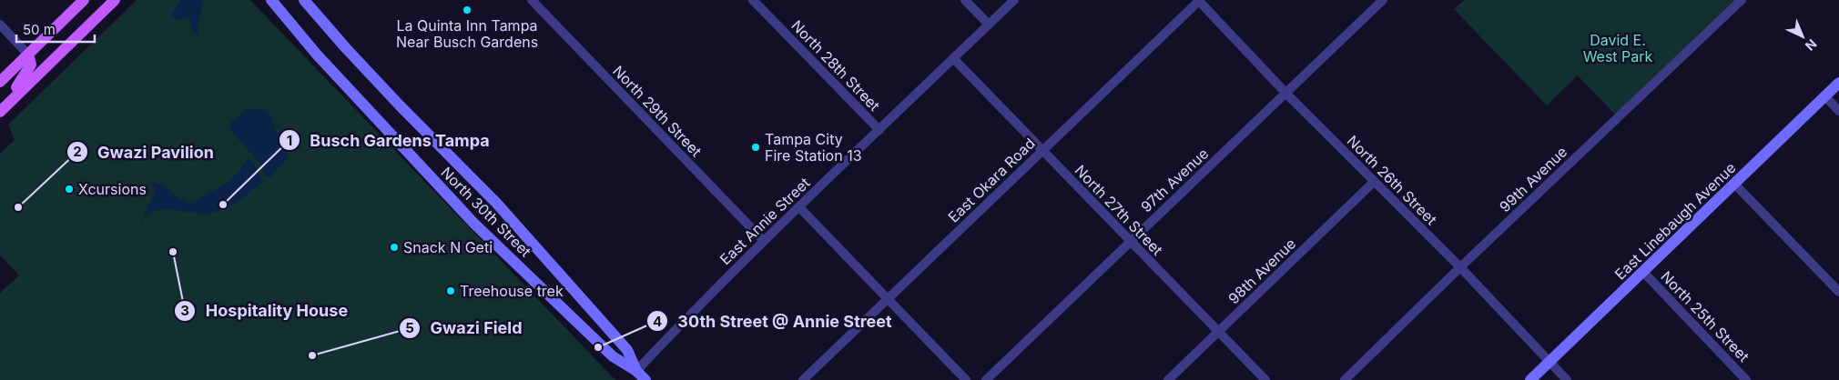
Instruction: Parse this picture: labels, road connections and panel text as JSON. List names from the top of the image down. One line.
{"streets":{"main road":["North 30th Street","East Linebaugh Avenue"],"street":["North 28th Street","North 29th Street","99th Avenue","East Okara Road","97th Avenue","North 26th Street","North 27th Street","East Annie Street","98th Avenue","North 25th Street"]},"crossings":[["North 28th Street","East Annie Street"],["North 29th Street","East Annie Street"],["99th Avenue","North 26th Street"],["East Okara Road","North 26th Street"],["East Okara Road","North 27th Street"],["97th Avenue","North 26th Street"],["97th Avenue","North 27th Street"],["North 26th Street","East Linebaugh Avenue"],["North 26th Street","98th Avenue"],["North 27th Street","East Annie Street"],["North 27th Street","98th Avenue"],["North 30th Street","East Annie Street"],["East Linebaugh Avenue","North 25th Street"]],"parks":["David E. West Park"],"places":["La Quinta Inn Tampa Near Busch Gardens","Tampa City Fire Station 13","Xcursions","Busch Gardens Tampa","Gwazi Pavilion","Snack N Geti","Hospitality House","Treehouse trek","30th Street @ Annie Street","Gwazi Field"],"scale_bar":"50 m","north":"bottom right"}
